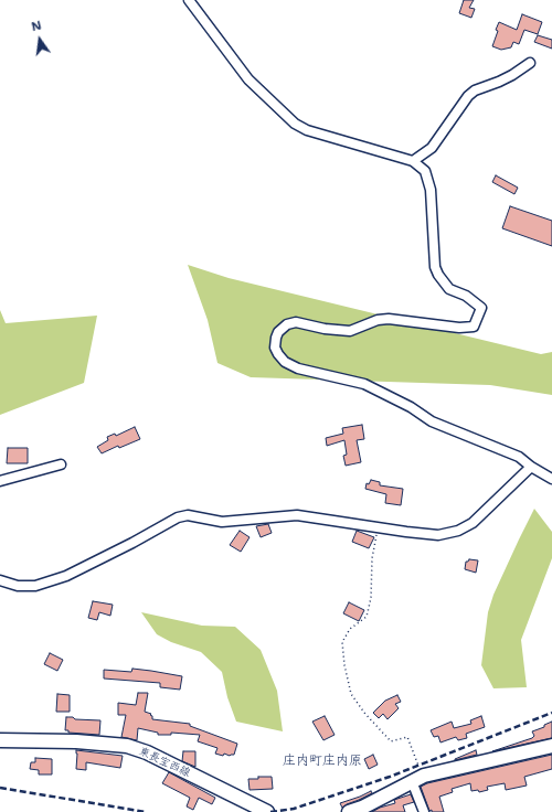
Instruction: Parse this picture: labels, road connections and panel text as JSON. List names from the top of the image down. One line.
{"streets":{"main road":["東長宝西線"]},"districts":["庄内町庄内原"],"north":"top"}
